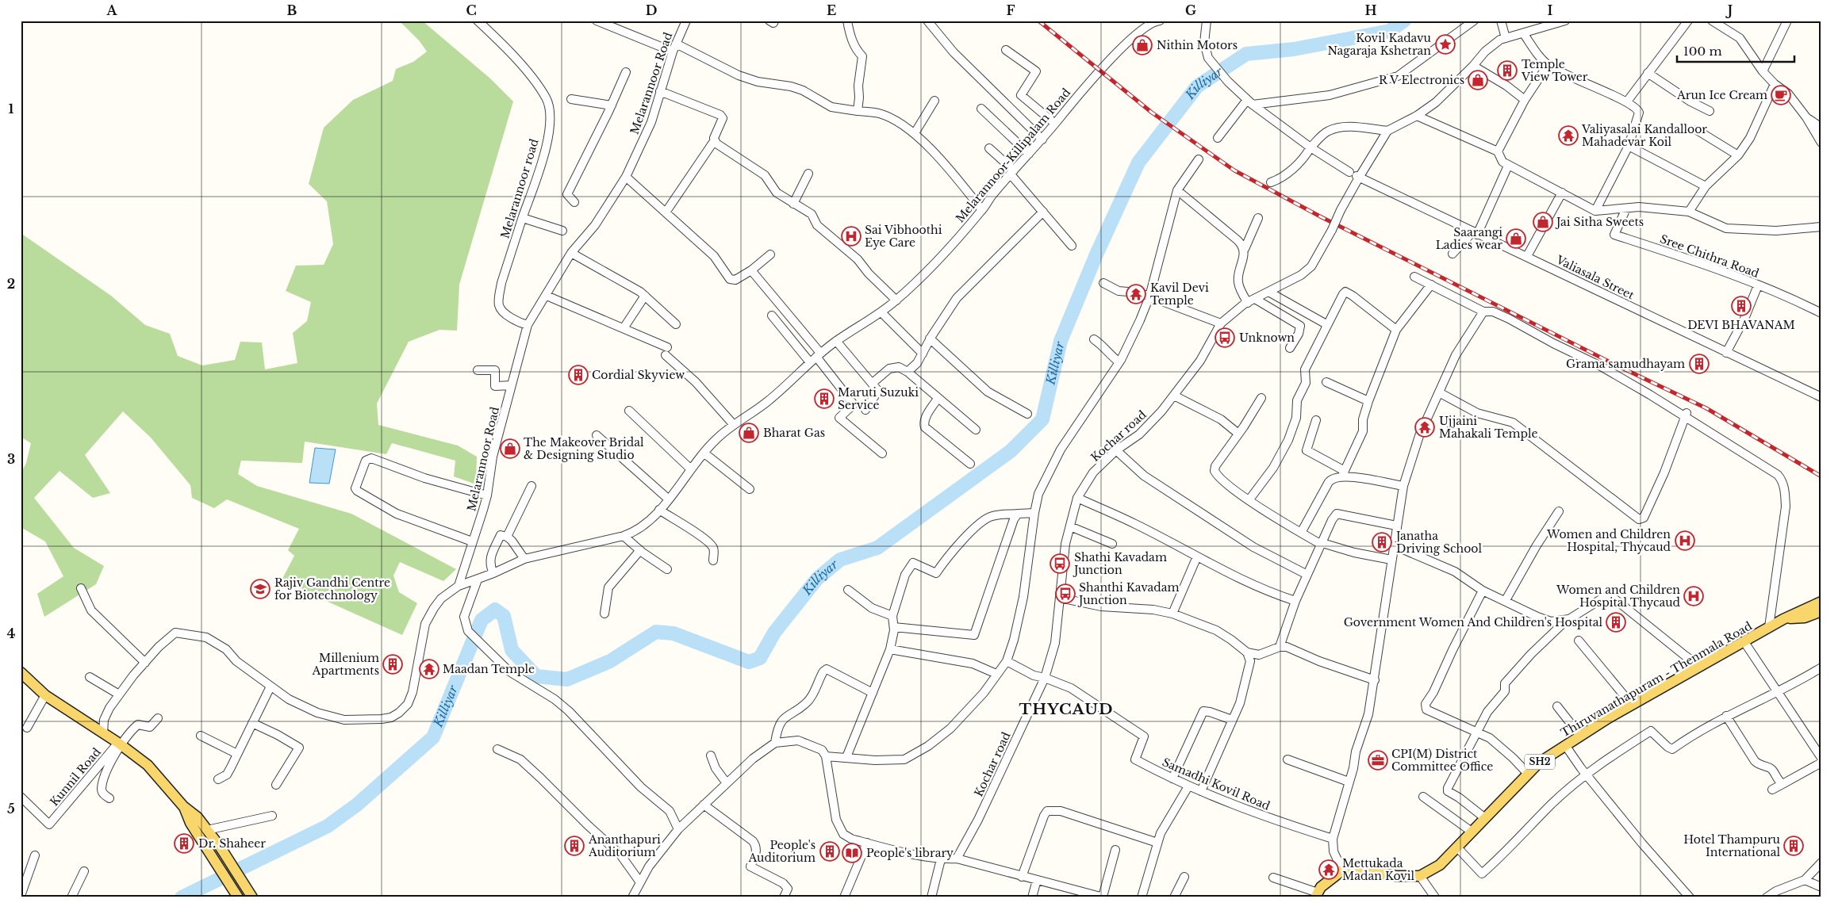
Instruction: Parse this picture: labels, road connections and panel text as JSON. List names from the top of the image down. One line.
{"streets":{"main road":["Thiruvanathapuram - Thenmala Road","SH2"],"street":["Melarannoor Road","Melarannoor-Killipalam Road","Melarannoor road","Sree Chithra Road","Valiasala Street","Kochar road","Kunnil Road","Samadhi Kovil Road"]},"crossings":[["Melarannoor Road","Melarannoor-Killipalam Road"],["Melarannoor Road","Melarannoor road"],["Valiasala Street","Kochar road"],["Kochar road","Samadhi Kovil Road"],["Thiruvanathapuram - Thenmala Road","SH2"]],"districts":["THYCAUD"],"water":["Killiyar"],"places":{"place":["Kovil Kadavu Nagaraja Kshetran"],"shop":["Nithin Motors","R V Electronics","Jai Sitha Sweets","Saarangi Ladies wear","Bharat Gas","The Makeover Bridal & Designing Studio"],"building":["Temple View Tower","DEVI BHAVANAM","Grama samudhayam","Cordial Skyview","Maruti Suzuki Service","Janatha Driving School","Government Women And Children's Hospital","Millenium Apartments","Dr. Shaheer","Ananthapuri Auditorium","Hotel Thampuru International","People's Auditorium"],"cafe":["Arun Ice Cream"],"temple":["Valiyasalai Kandalloor Mahadevar Koil","Kavil Devi Temple","Ujjaini Mahakali Temple","Maadan Temple","Mettukada Madan Kovil"],"hospital":["Sai Vibhoothi Eye Care","Women and Children Hospital, Thycaud","Women and Children Hospital Thycaud"],"bus stop":["Unknown","Shathi Kavadam Junction","Shanthi Kavadam Junction"],"school or university":["Rajiv Gandhi Centre for Biotechnology"],"office":["CPI(M) District Committee Office"],"library":["People's library"]},"scale_bar":"100 m","grid":{"columns":["A","B","C","D","E","F","G","H","I","J"],"rows":["1","2","3","4","5"]}}
